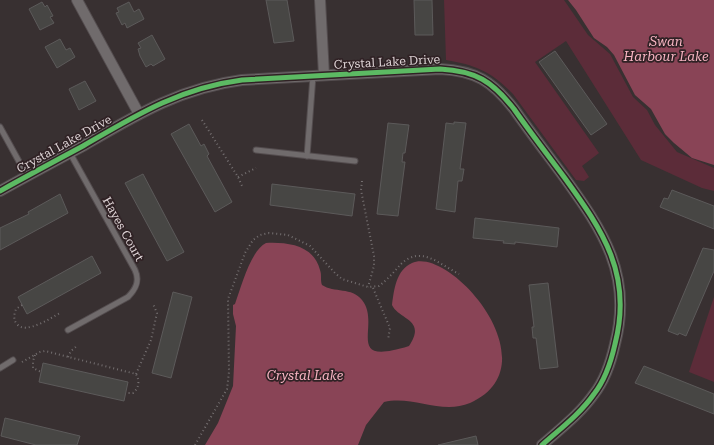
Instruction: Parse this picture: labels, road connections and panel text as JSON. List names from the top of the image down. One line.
{"streets":{"street":["Crystal Lake Drive"],"lane":["Hayes Court"]},"crossings":[["Crystal Lake Drive","Hayes Court"]],"water":["Swan Harbour Lake","Crystal Lake"]}
